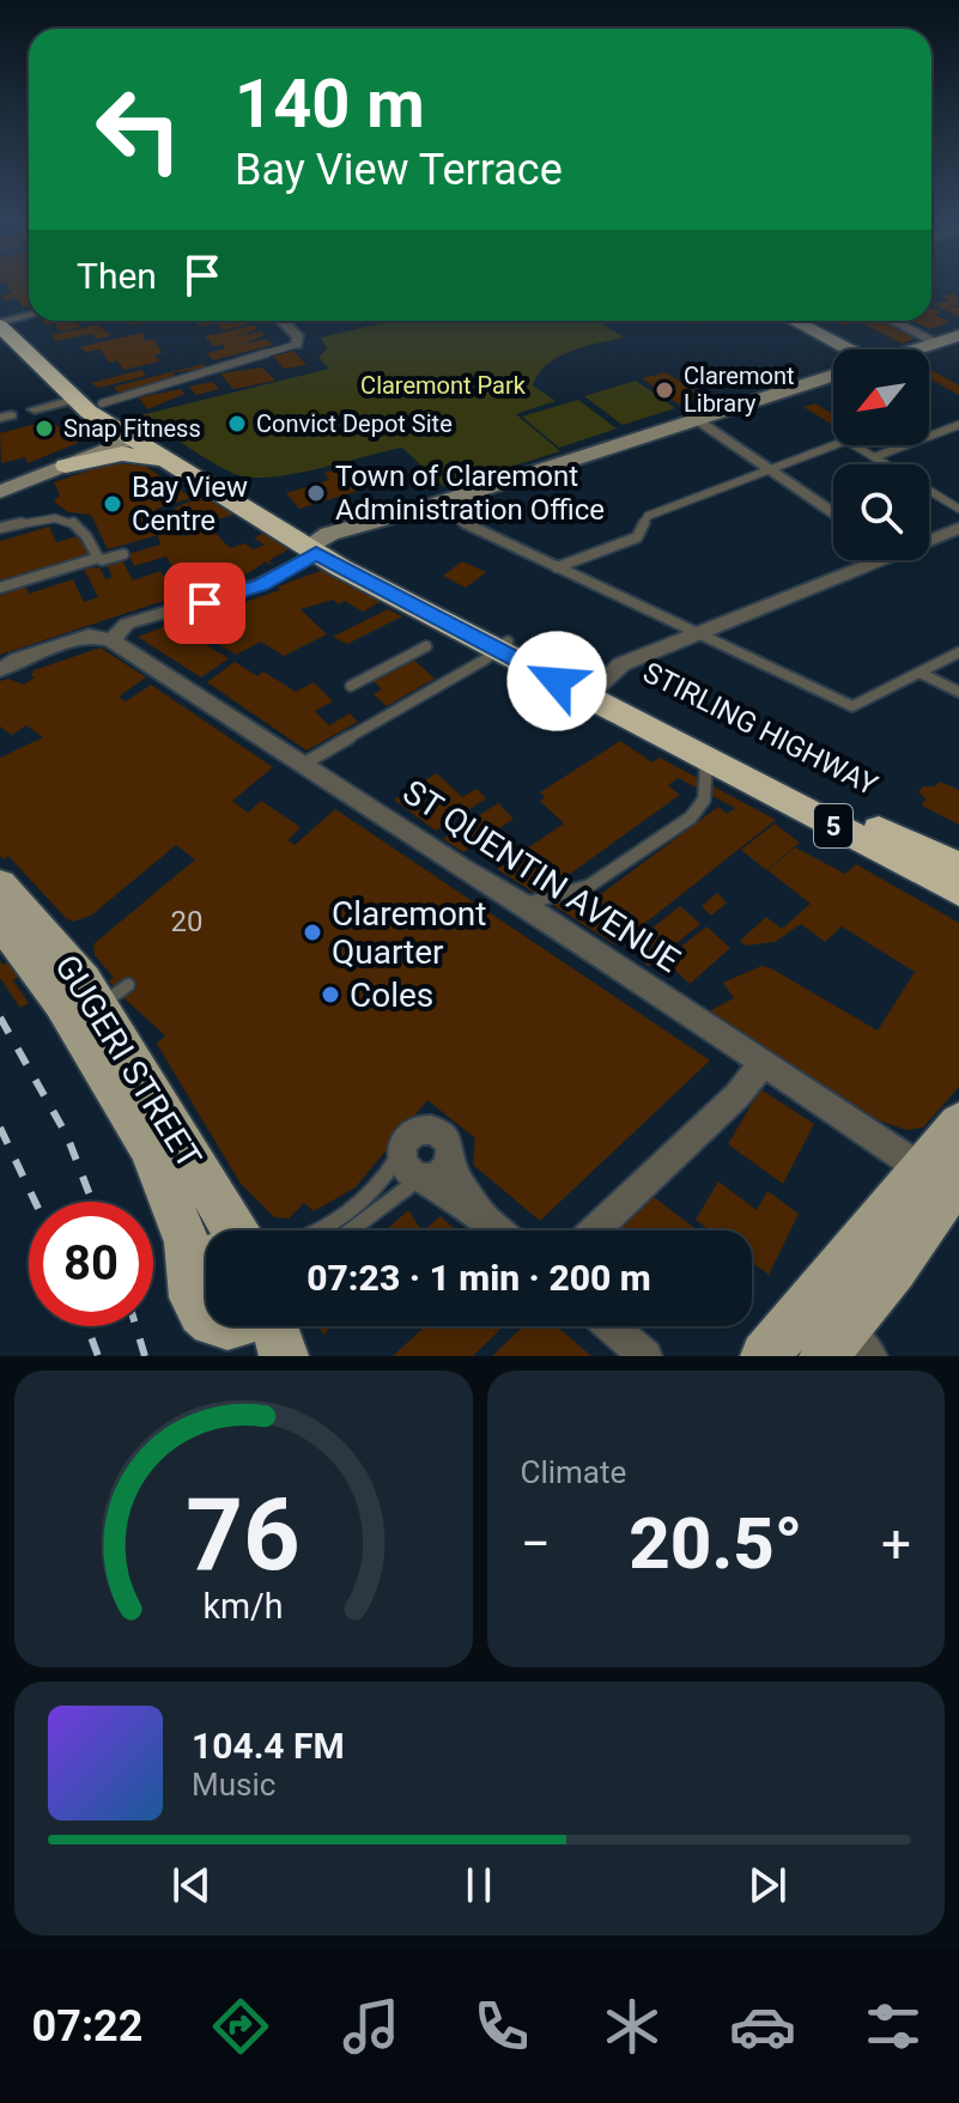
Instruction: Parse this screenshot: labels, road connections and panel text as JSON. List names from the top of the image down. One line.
{"streets":{"highway":["STIRLING HIGHWAY","5"],"main road":["GUGERI STREET"],"street":["ST QUENTIN AVENUE"]},"parks":["Claremont Park"],"places":["Claremont Library","Convict Depot Site","Snap Fitness","Town of Claremont Administration Office","Bay View Centre","Claremont Quarter","Coles"],"house_numbers":["20"],"north":"bottom left","page":{"turn":["140 m","Bay View Terrace"],"then":"Then","limit":"80","trip":"07:23 · 1 min · 200 m","tile":"Climate","heat":["−","20.5°","+"],"song":["104.4 FM","Music"],"tabs":"07:22","gauge":["76","km/h"]}}
